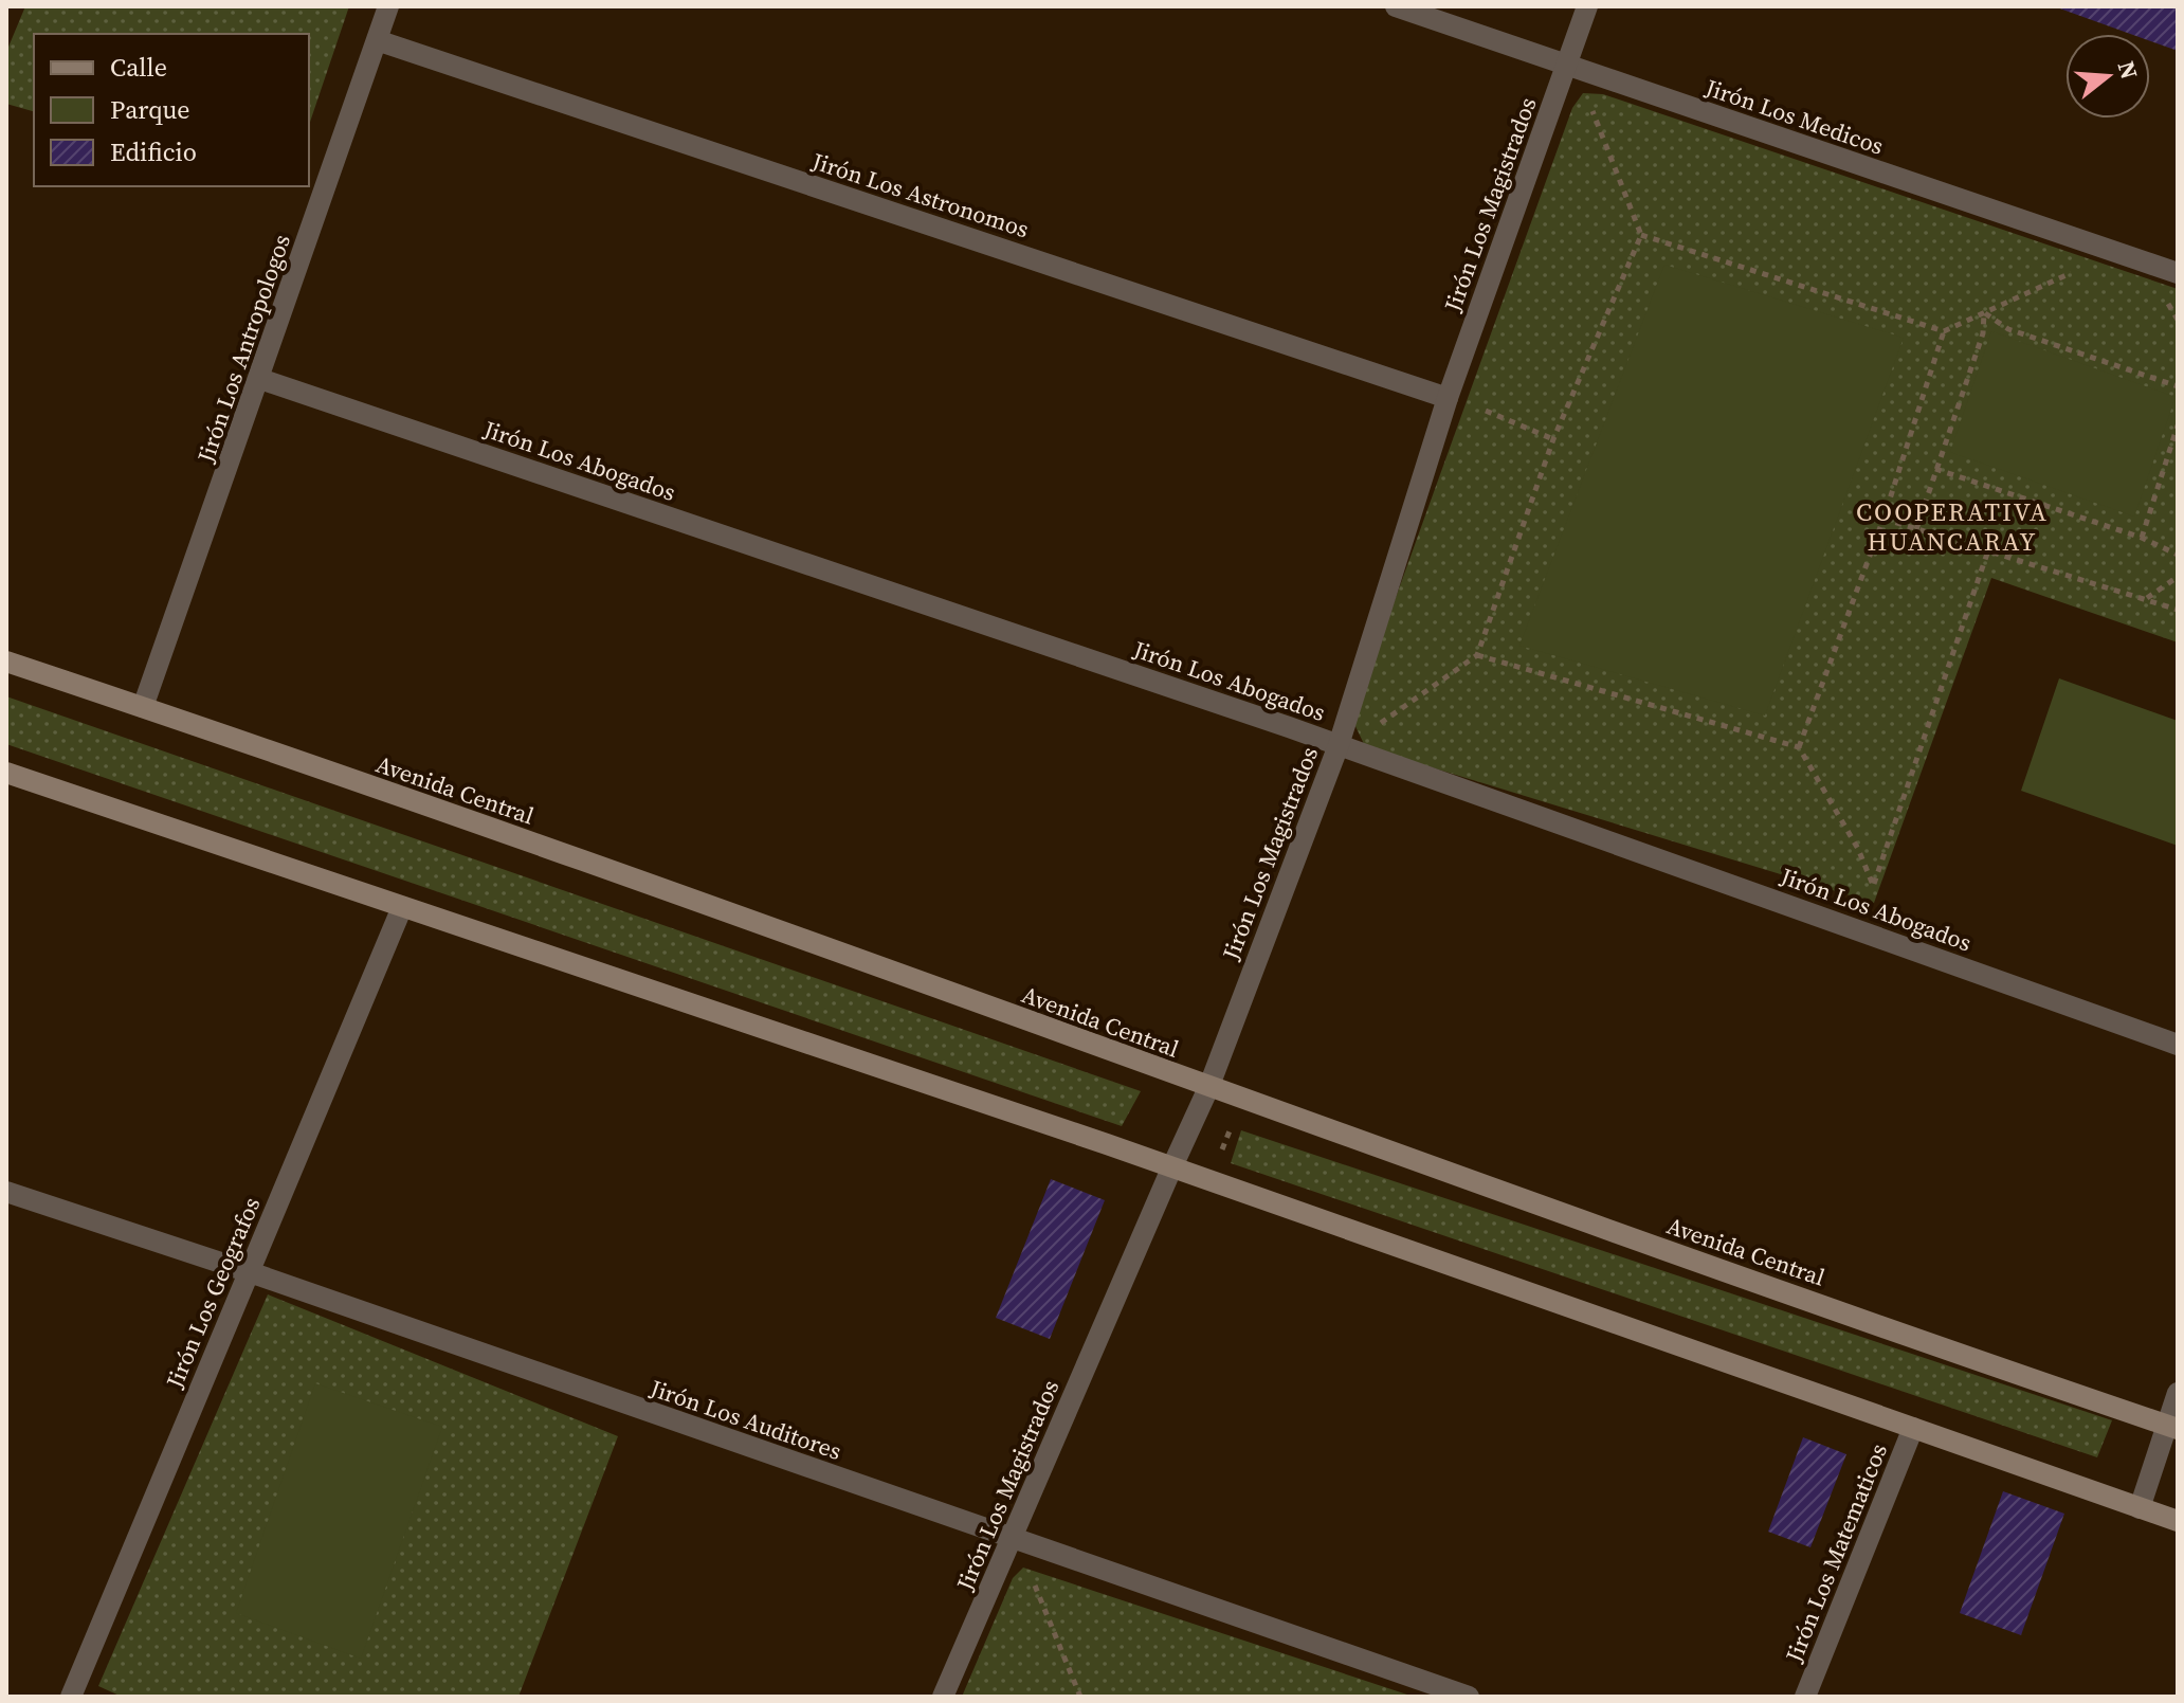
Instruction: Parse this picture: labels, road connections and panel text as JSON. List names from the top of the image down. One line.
{"streets":{"main road":["Avenida Central"],"street":["Jirón Los Medicos","Jirón Los Astronomos","Jirón Los Magistrados","Jirón Los Antropologos","Jirón Los Abogados","Jirón Los Geografos","Jirón Los Auditores","Jirón Los Matematicos"]},"crossings":[["Jirón Los Medicos","Jirón Los Magistrados"],["Jirón Los Astronomos","Jirón Los Magistrados"],["Jirón Los Astronomos","Jirón Los Antropologos"],["Jirón Los Magistrados","Jirón Los Abogados"],["Jirón Los Magistrados","Avenida Central"],["Jirón Los Magistrados","Jirón Los Auditores"],["Jirón Los Antropologos","Jirón Los Abogados"],["Jirón Los Antropologos","Avenida Central"],["Jirón Los Geografos","Jirón Los Auditores"]],"districts":["COOPERATIVA HUANCARAY"],"legend":["Calle","Parque","Edificio"],"north":"right"}
